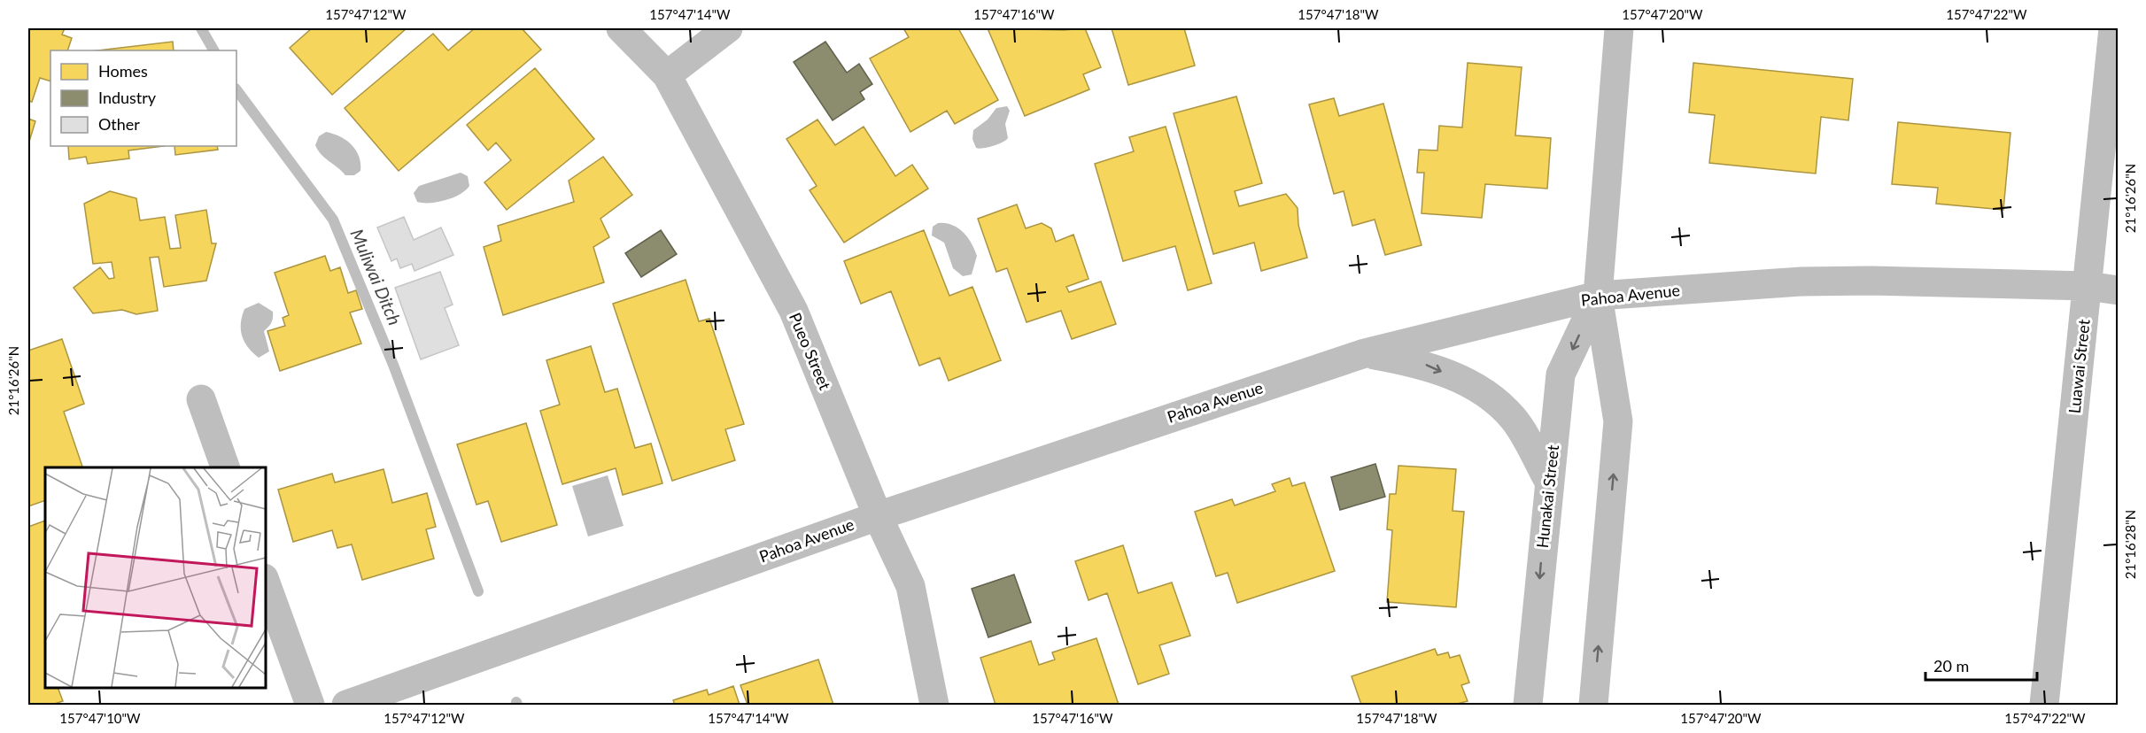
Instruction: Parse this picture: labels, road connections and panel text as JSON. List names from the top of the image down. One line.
{"streets":{"street":["Pahoa Avenue","Pueo Street","Luawai Street","Hunakai Street"]},"crossings":[["Pahoa Avenue","Pueo Street"],["Pahoa Avenue","Luawai Street"],["Pahoa Avenue","Hunakai Street"]],"water":["Muliwai Ditch"],"legend":["Homes","Industry","Other"],"scale_bar":"20 m","coordinates":["157°47'12\"W","157°47'14\"W","157°47'16\"W","157°47'18\"W","157°47'20\"W","157°47'22\"W","21°16'26\"N","21°16'28\"N","157°47'10\"W"]}
